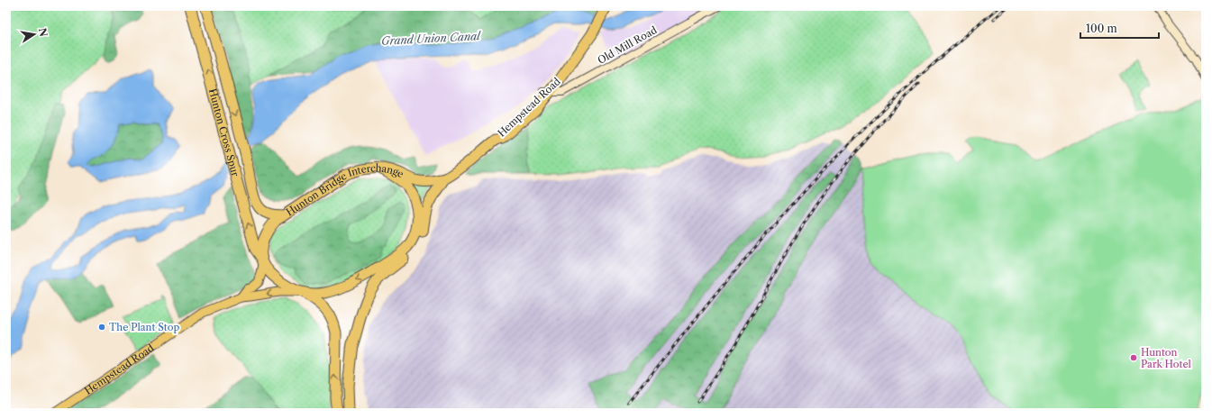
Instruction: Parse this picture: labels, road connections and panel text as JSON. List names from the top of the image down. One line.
{"streets":{"highway":["Hempstead Road","Hunton Cross Spur","Hunton Bridge Interchange"],"street":["Old Mill Road"]},"crossings":[["Old Mill Road","Hempstead Road"],["Hempstead Road","Hunton Cross Spur"],["Hempstead Road","Hunton Bridge Interchange"],["Hunton Cross Spur","Hunton Bridge Interchange"]],"water":["Grand Union Canal"],"places":["The Plant Stop","Hunton Park Hotel"],"scale_bar":"100 m","north":"right"}
